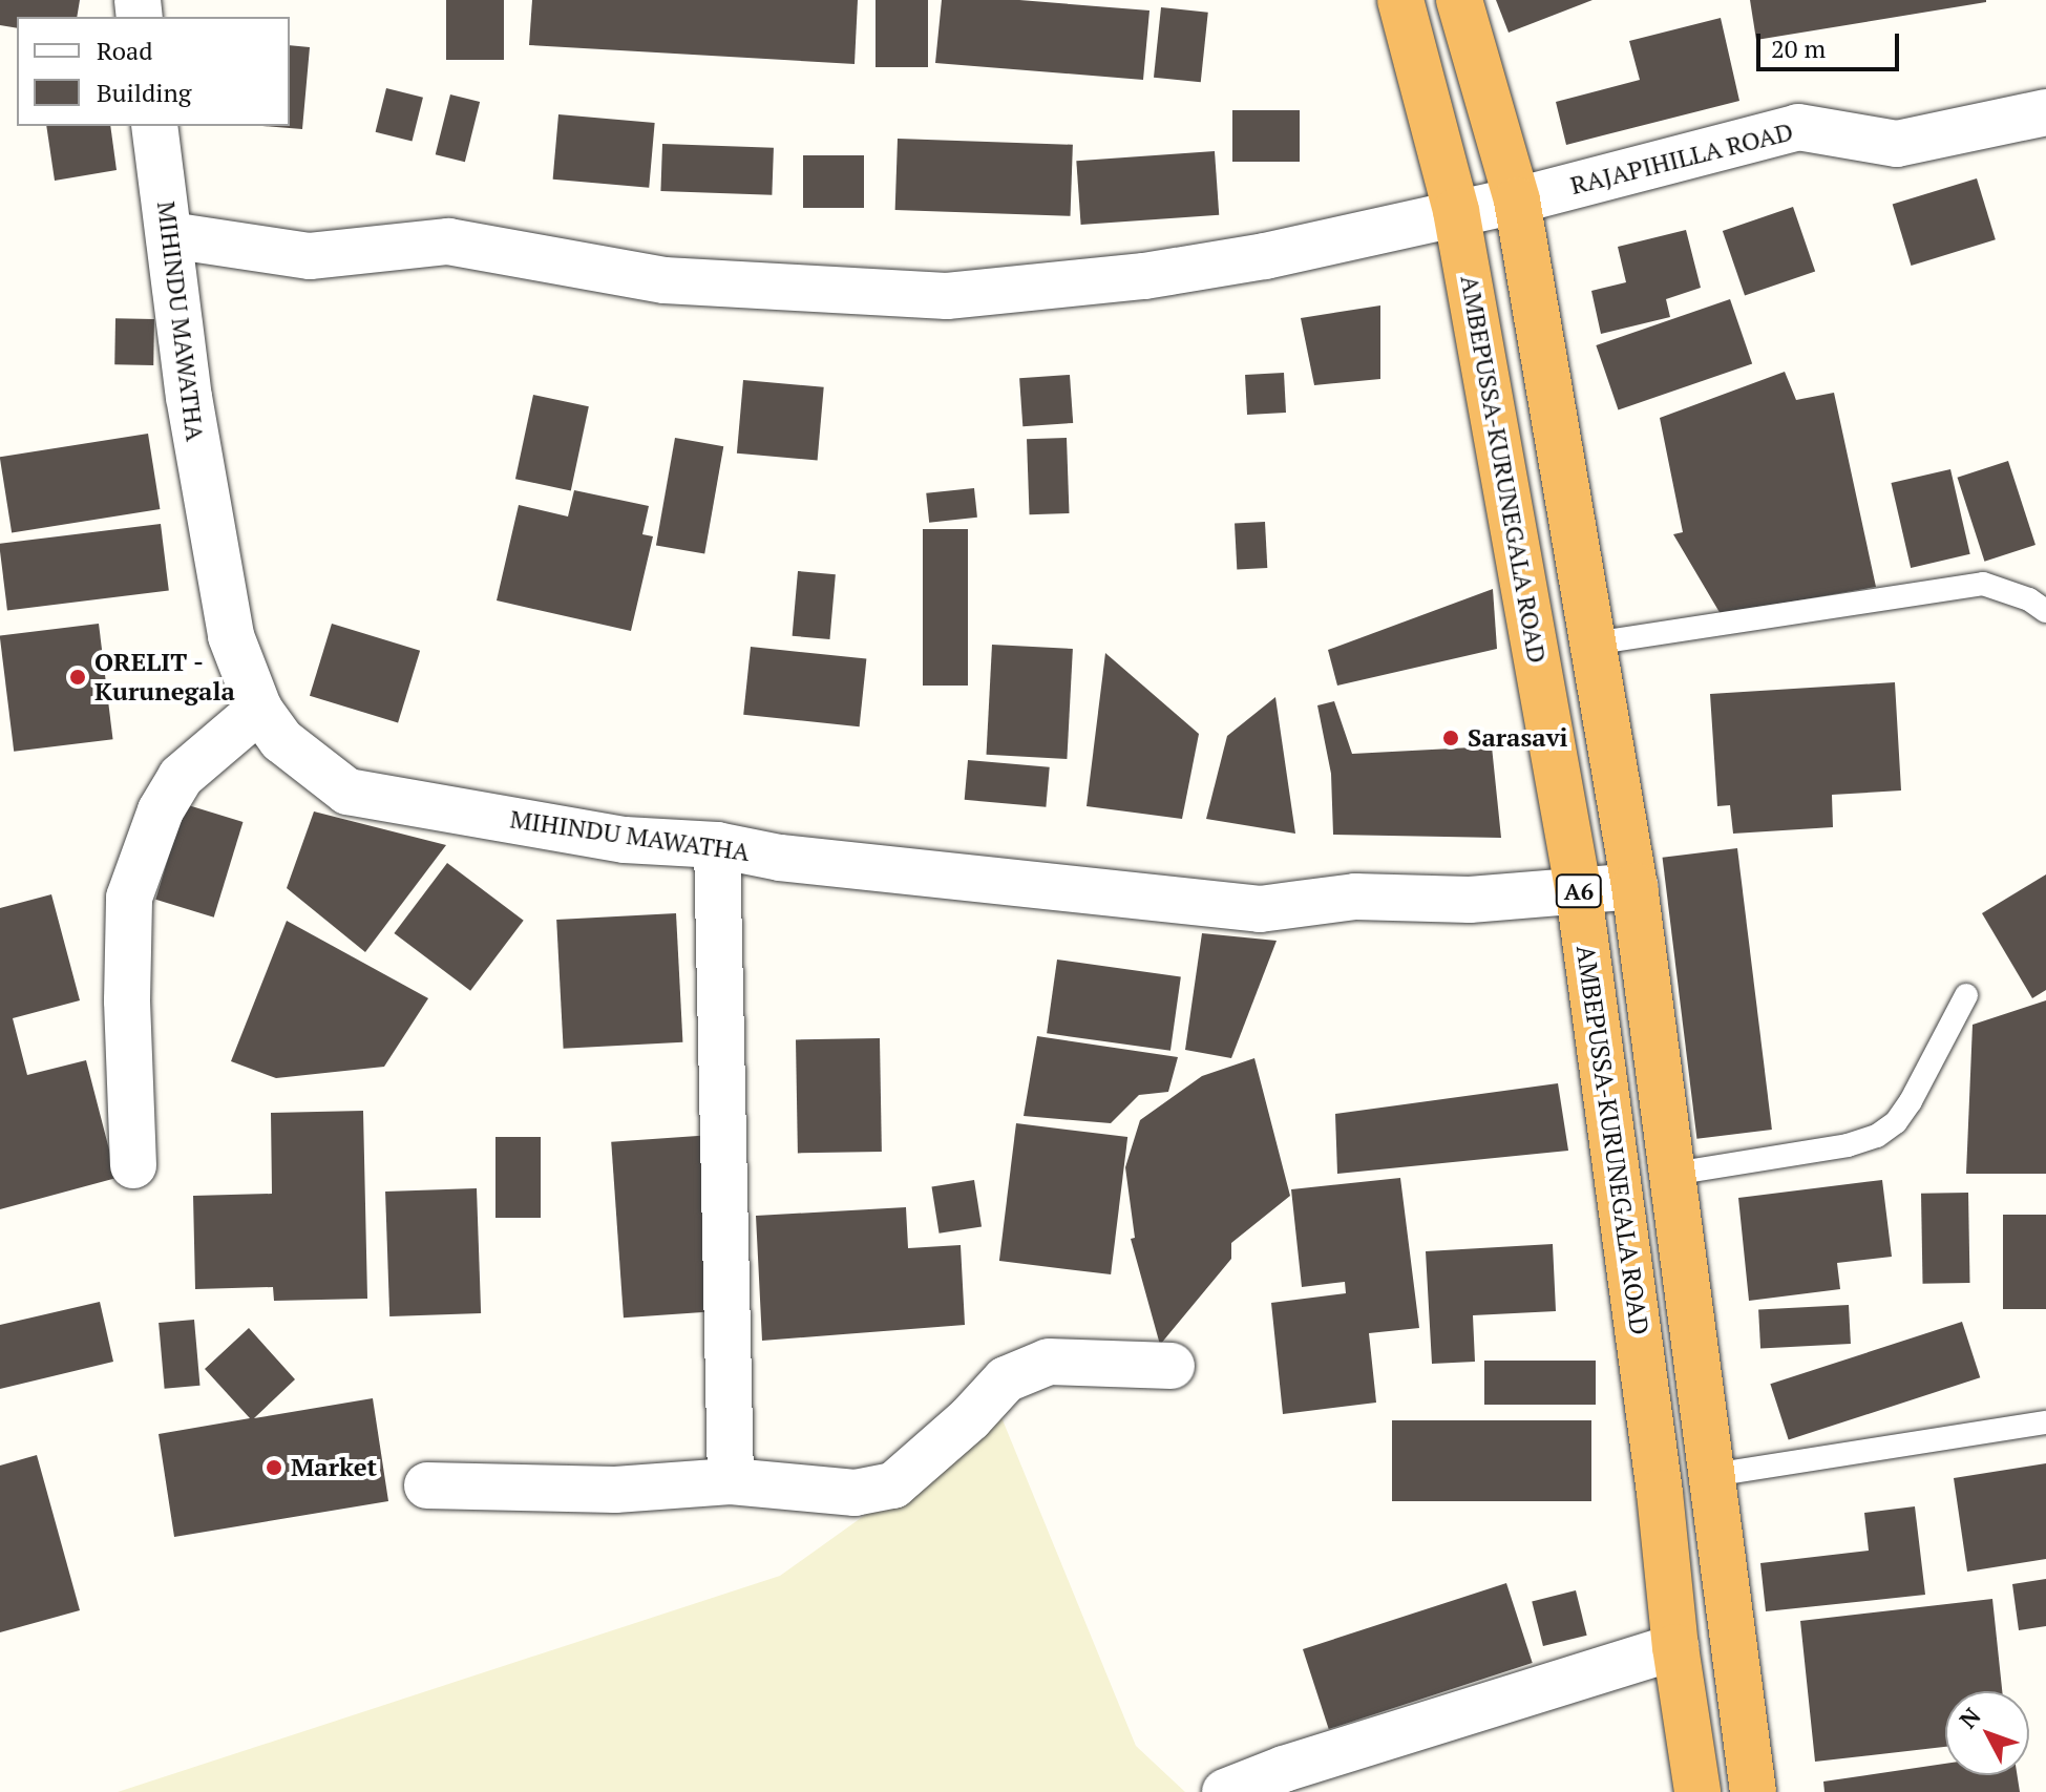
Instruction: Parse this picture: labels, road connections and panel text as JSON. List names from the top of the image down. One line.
{"streets":{"highway":["AMBEPUSSA-KURUNEGALA ROAD","A6"],"street":["RAJAPIHILLA ROAD","MIHINDU MAWATHA"]},"crossings":[["RAJAPIHILLA ROAD","MIHINDU MAWATHA"],["RAJAPIHILLA ROAD","AMBEPUSSA-KURUNEGALA ROAD"],["RAJAPIHILLA ROAD","A6"],["MIHINDU MAWATHA","AMBEPUSSA-KURUNEGALA ROAD"],["MIHINDU MAWATHA","A6"]],"places":["ORELIT - Kurunegala","Sarasavi","Market"],"legend":["Road","Building"],"scale_bar":"20 m","north":"top left"}
